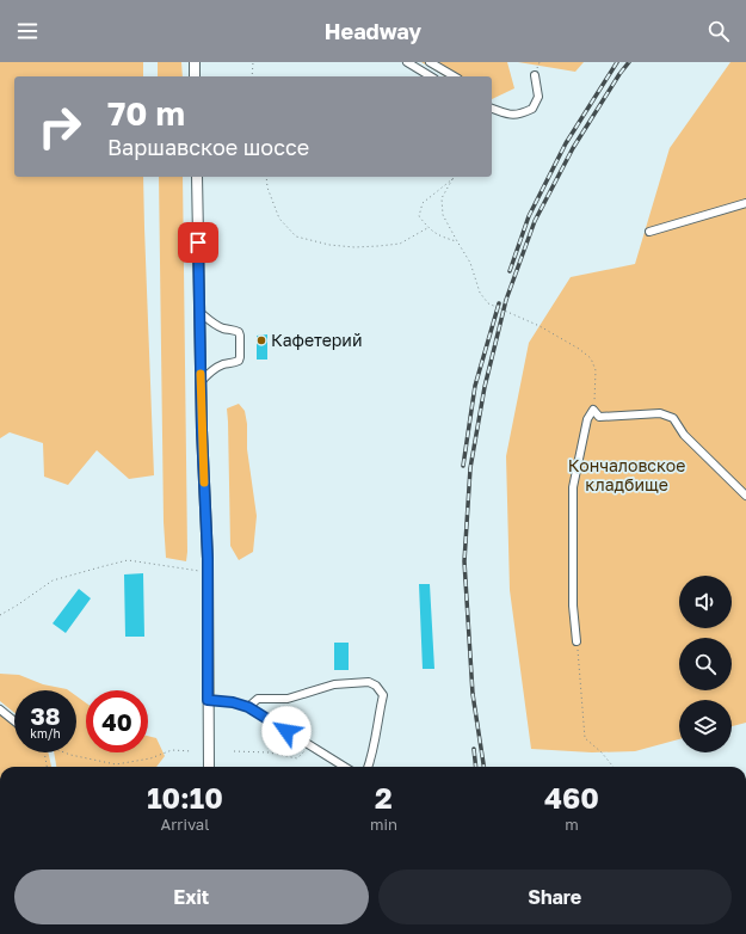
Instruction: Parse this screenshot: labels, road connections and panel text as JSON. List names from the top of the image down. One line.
{"parks":["Кончаловское кладбище"],"places":["Кафетерий"],"page":{"header":"Headway","turn":["70 m","Варшавское шоссе"],"speed":"38 km/h","limit":"40","eta":["10:10","Arrival","2","min","460","m"],"buttons":["Exit","Share"]}}
